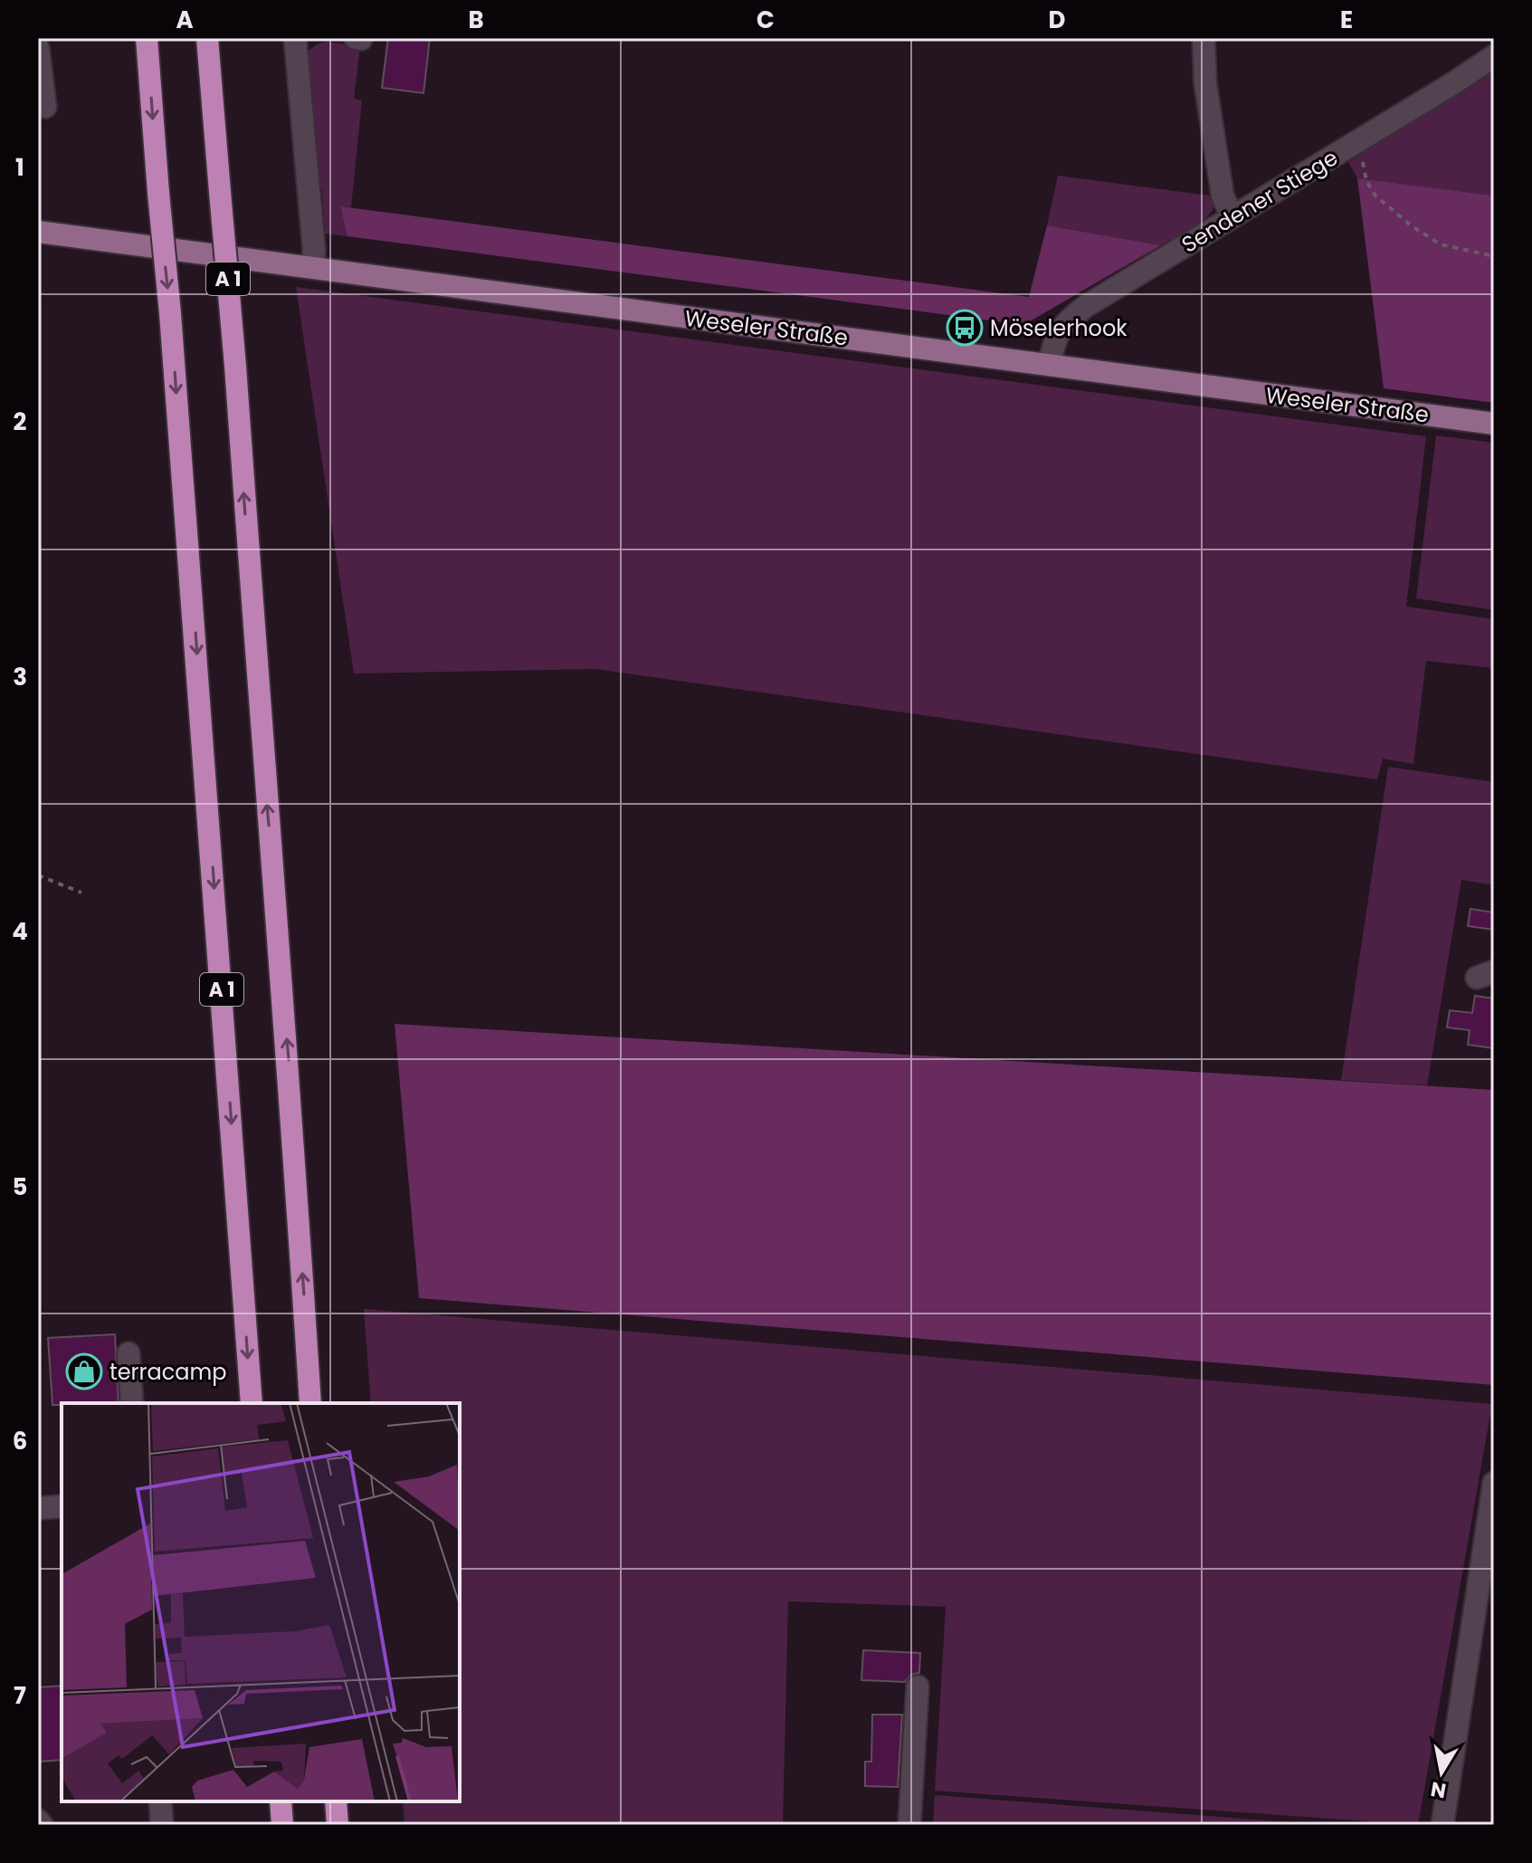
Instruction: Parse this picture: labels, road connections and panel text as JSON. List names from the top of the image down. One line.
{"streets":{"highway":["A 1"],"main road":["Weseler Straße"],"street":["Sendener Stiege"]},"crossings":[["Sendener Stiege","Weseler Straße"]],"places":{"bus stop":["Möselerhook"],"shop":["terracamp"]},"north":"bottom","grid":{"columns":["A","B","C","D","E"],"rows":["1","2","3","4","5","6","7"]}}
